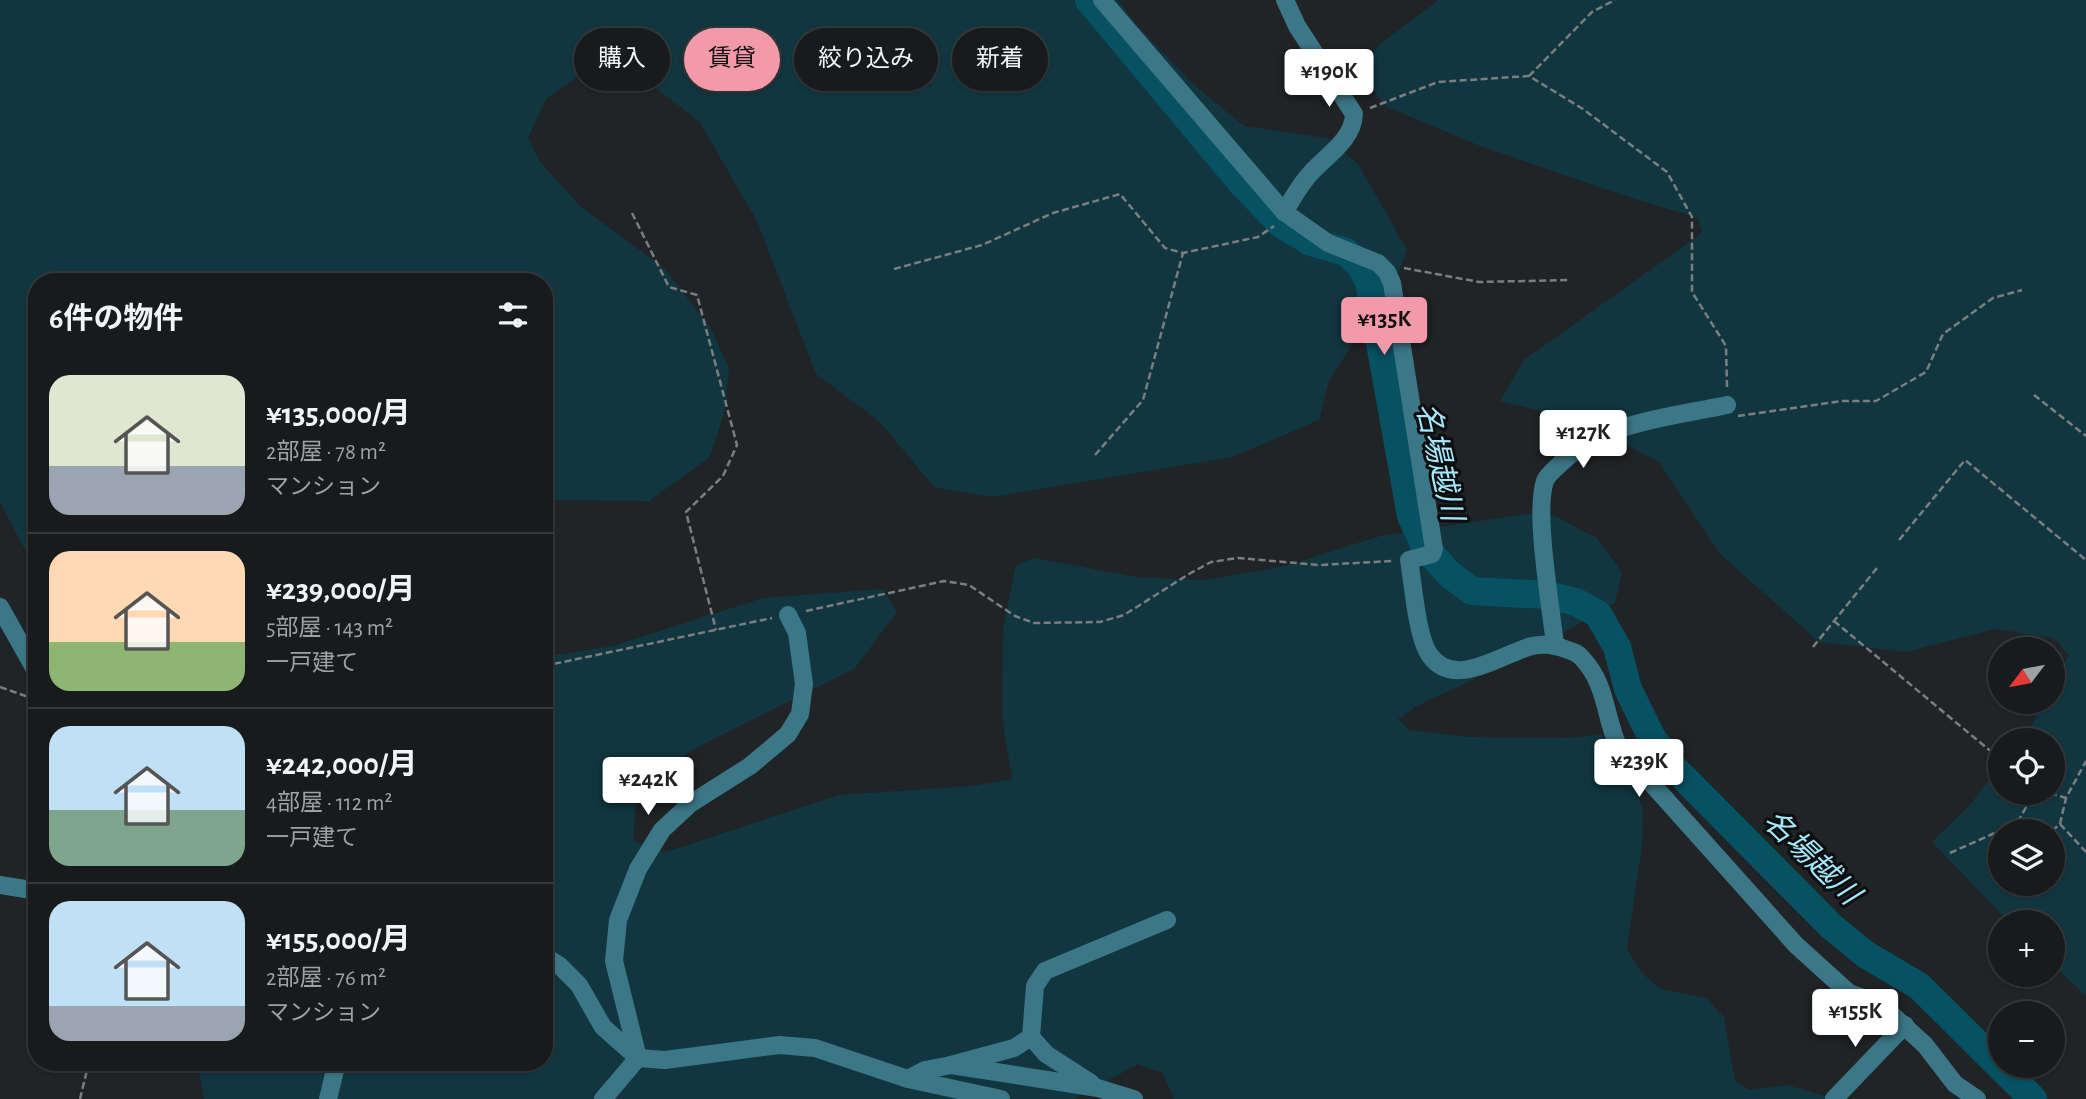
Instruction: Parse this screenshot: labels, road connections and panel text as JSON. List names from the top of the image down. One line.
{"water":["名場越川"],"north":"bottom left","page":{"chip":["購入","賃貸","絞り込み","新着"],"price":["¥190K","¥135K","¥127K","¥239K","¥242K","¥155K"],"heading":"6件の物件","list":[{"name":"¥135,000/月","note":"2部屋 · 78 m² · マンション"},{"name":"¥239,000/月","note":"5部屋 · 143 m² · 一戸建て"},{"name":"¥242,000/月","note":"4部屋 · 112 m² · 一戸建て"},{"name":"¥155,000/月","note":"2部屋 · 76 m² · マンション"}],"map_buttons":["+","−"]}}
